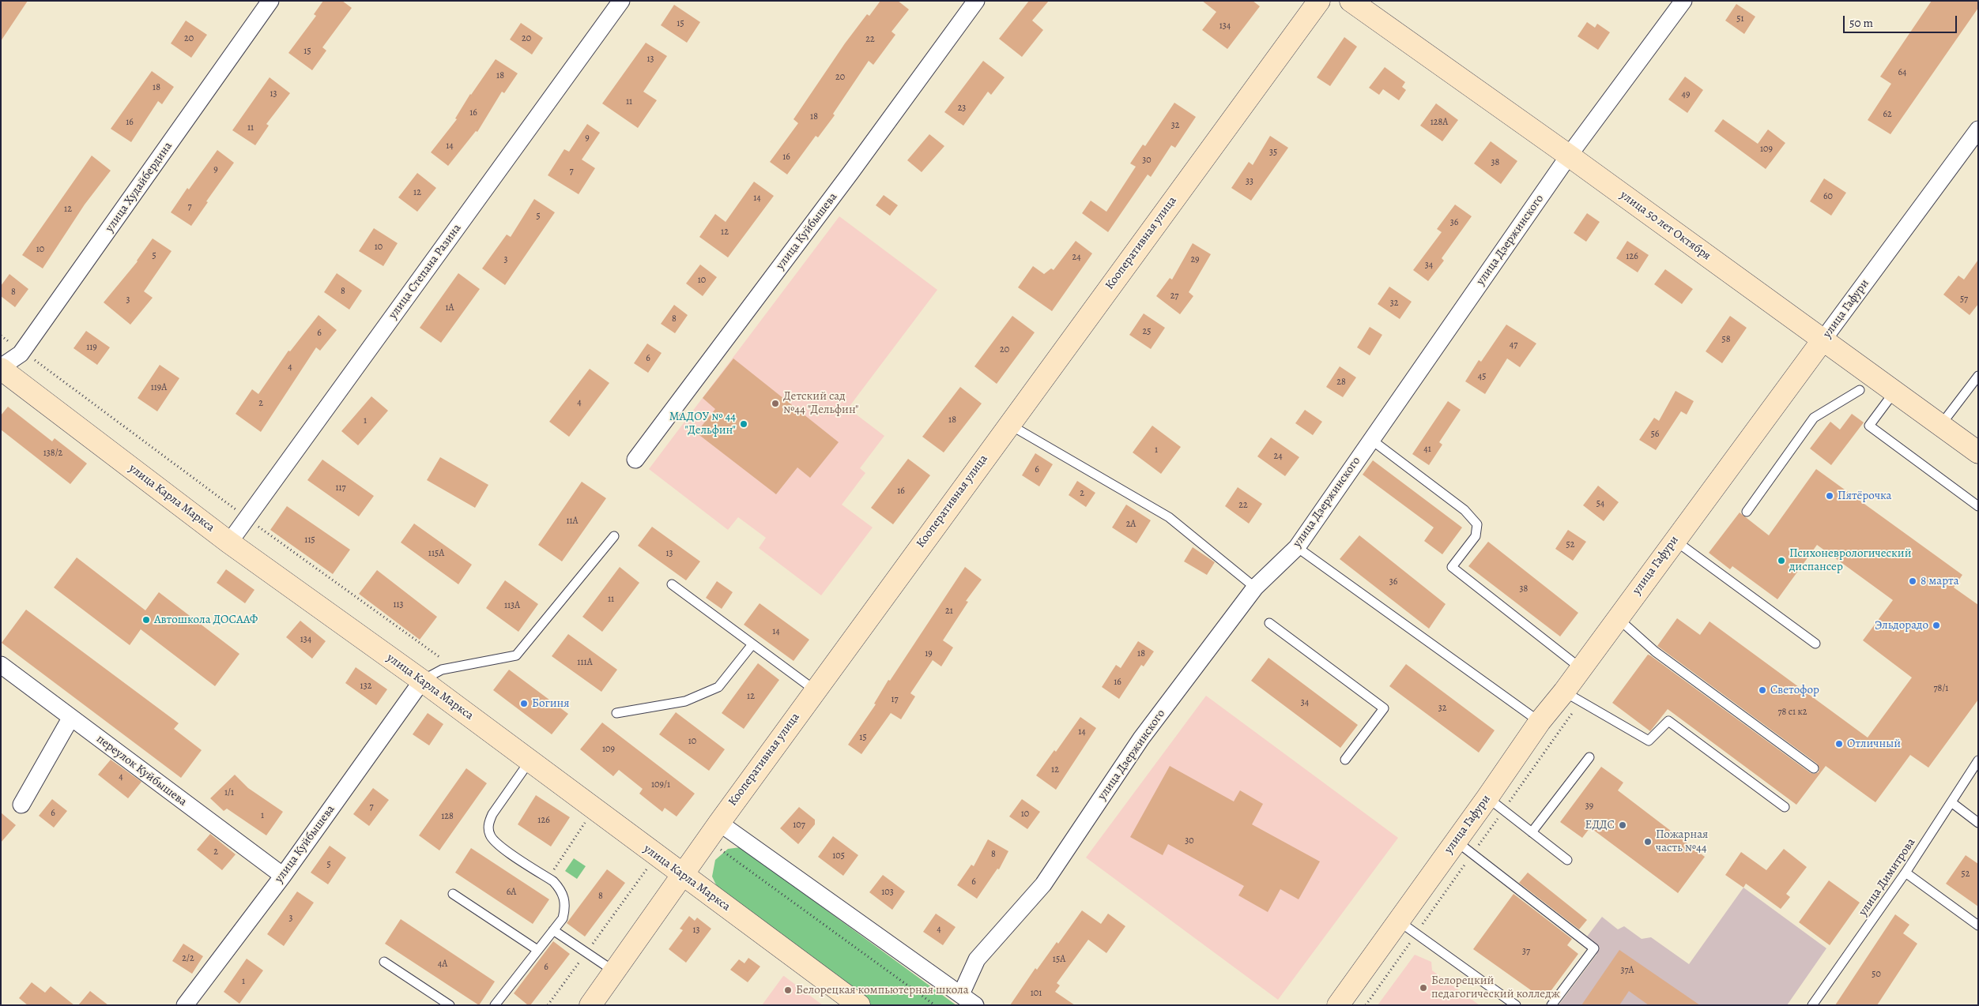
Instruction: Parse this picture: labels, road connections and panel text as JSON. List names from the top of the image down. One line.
{"streets":{"street":["улица Худайбердина","улица 50 лет Октября","улица Куйбышева","улица Дзержинского","Кооперативная улица","улица Степана Разина","улица Гафури","улица Карла Маркса","переулок Куйбышева"],"lane":["улица Димитрова"]},"crossings":[["улица Худайбердина","улица Карла Маркса"],["улица 50 лет Октября","улица Дзержинского"],["улица 50 лет Октября","улица Гафури"],["улица Куйбышева","улица Карла Маркса"],["улица Куйбышева","переулок Куйбышева"],["Кооперативная улица","улица Карла Маркса"],["улица Степана Разина","улица Карла Маркса"]],"places":["Детский сад №44 \"Дельфин\"","МАДОУ № 44 \"Дельфин\"","Пятёрочка","Психоневрологический диспансер","8 марта","Автошкола ДОСААФ","Эльдорадо","Светофор","Богиня","Отличный","ЕДДС","Пожарная часть №44","Белорецкий педагогический колледж","Белорецкая компьютерная школа"],"house_numbers":["51","15","134","20","20","22","15","13","64","18","20","18","13","49","11","23","16","62","18","16","128А","32","11","9","14","109","35","16","30","38","9","7","33","12","60","14","7","12","5","36","12","10","10","5","126","24","3","29","34","10","8","8","27","57","3","32","1А","8","25","6","58","47","119","20","6","4","45","28","119А","4","2","18","1","56","41","1","138/2","24","6","117","16","2","54","22","11А","2А","115","52","115А","13","36","38","11","113","113А","21","14","134","19","18","111А","16","132","78/1","12","17","34","32","78 с1 к2","14","15","10","109","12","4","109/1","1/1","39","7","6","10","1","128","126","107","30","2","8","105","5","52","6","6А","103","8","3","4","13","37","2/2","15А","4А","6","37А","50","1","101"],"scale_bar":"50 m"}
